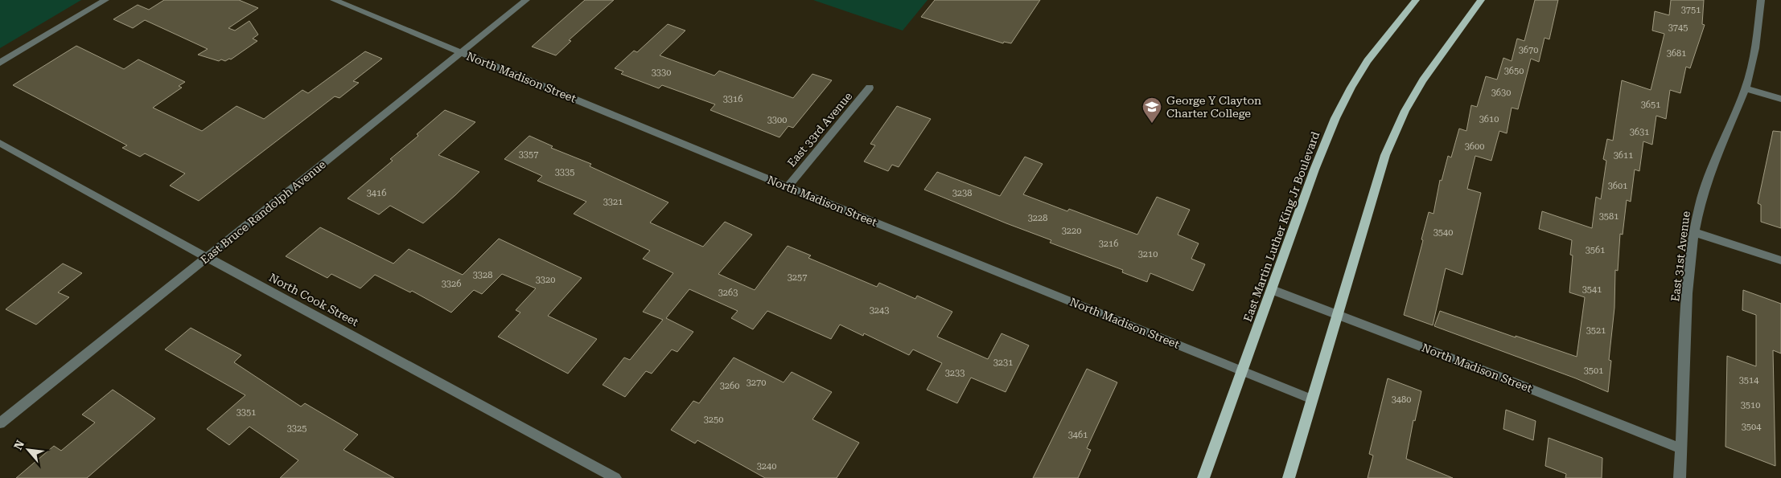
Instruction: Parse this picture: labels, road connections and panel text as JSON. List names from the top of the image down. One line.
{"streets":{"main road":["East Martin Luther King Jr Boulevard"],"street":["North Madison Street","East 33rd Avenue","East Bruce Randolph Avenue","East 31st Avenue","North Cook Street"]},"crossings":[["North Madison Street","East 33rd Avenue"],["North Madison Street","East Bruce Randolph Avenue"],["North Madison Street","East Martin Luther King Jr Boulevard"],["North Madison Street","East 31st Avenue"],["East Bruce Randolph Avenue","North Cook Street"]],"places":{"school or university":["George Y Clayton Charter College"]},"house_numbers":["3751","3745","3670","3681","3650","3330","3630","3316","3651","3610","3300","3631","3600","3357","3611","3335","3601","3416","3238","3321","3581","3228","3220","3540","3216","3561","3210","3328","3257","3320","3326","3541","3263","3243","3521","3231","3501","3233","3514","3270","3260","3480","3510","3351","3250","3504","3325","3461","3240"],"north":"top left"}
